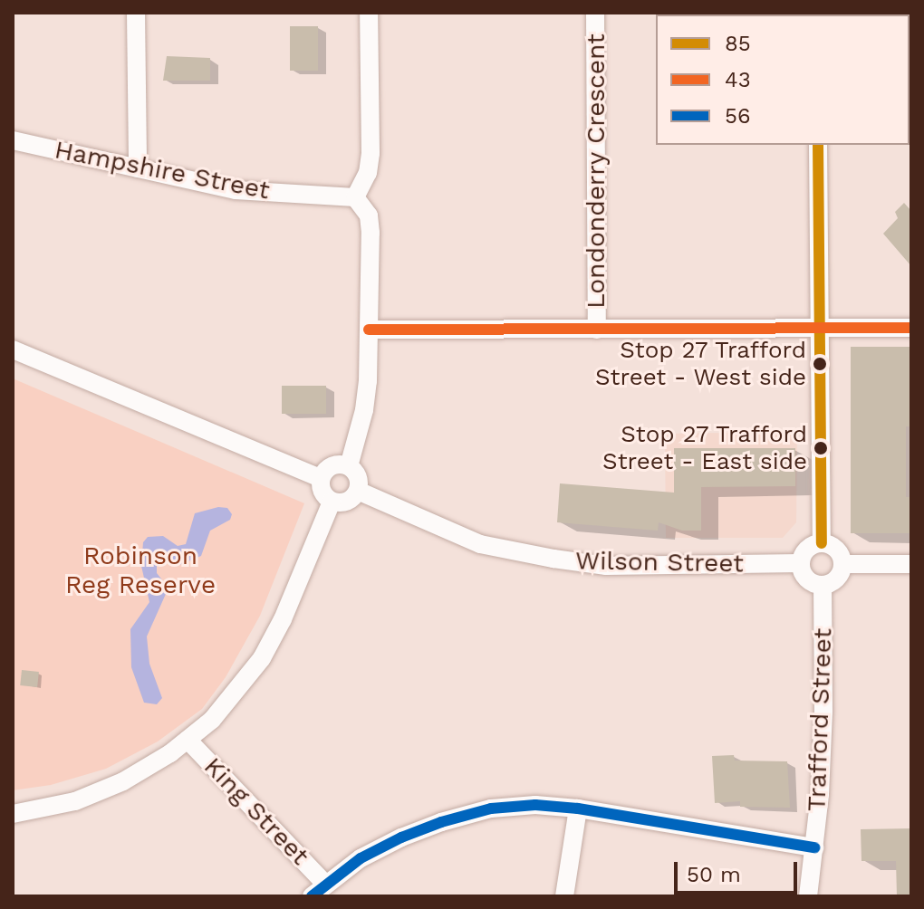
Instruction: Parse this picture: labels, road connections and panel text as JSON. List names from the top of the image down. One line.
{"streets":{"street":["Hampshire Street","Londonderry Crescent","Wilson Street","Trafford Street","King Street"]},"crossings":[["Wilson Street","Trafford Street"]],"parks":["Robinson Reg Reserve"],"places":["Stop 27 Trafford Street - West side","Stop 27 Trafford Street - East side"],"lines":["transit line 85","transit line 43","transit line 56"],"legend":["85","43","56"],"scale_bar":"50 m"}
